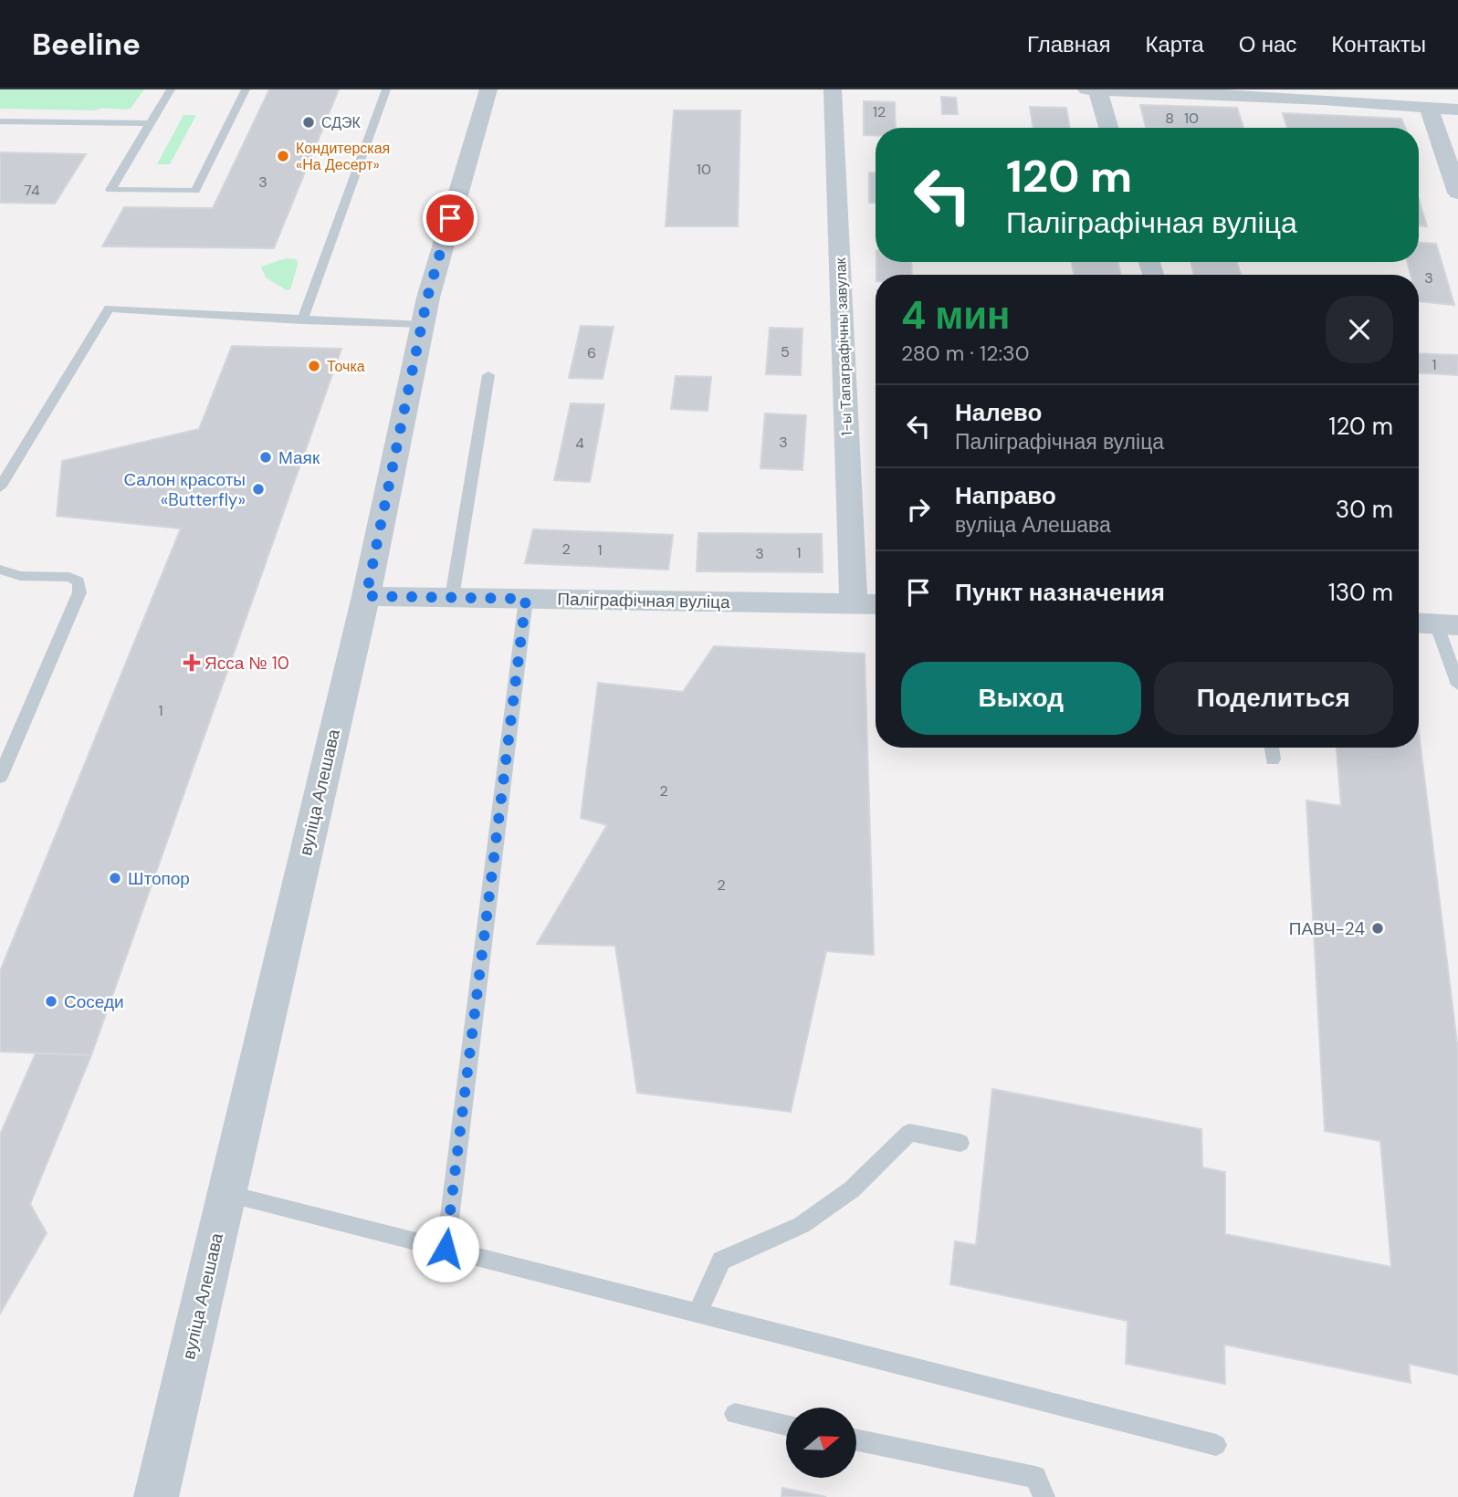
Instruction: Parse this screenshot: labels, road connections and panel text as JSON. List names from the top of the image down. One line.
{"streets":{"street":["1-ы Тапаграфічны завулак","Паліграфічная вуліца","вуліца Алешава"]},"crossings":[["1-ы Тапаграфічны завулак","Паліграфічная вуліца"],["Паліграфічная вуліца","вуліца Алешава"]],"places":{"other":["СДЭК","Кондитерская «На Десерт»","Точка","Маяк","Салон красоты «Butterfly»","Штопор","ПАВЧ-24","Соседи"],"health":["Ясса № 10"]},"house_numbers":["12","8","10","10","3","74","3","5","6","1","3","4","2","1","1","3","1","2","2"],"north":"right","page":{"header":"Beeline","nav":["Главная","Карта","О нас","Контакты"],"turn":["120 m","Паліграфічная вуліца"],"heading":["4 мин","280 m · 12:30"],"list":[{"name":"Налево","note":"Паліграфічная вуліца","value":"120 m"},{"name":"Направо","note":"вуліца Алешава","value":"30 m"},{"name":"Пункт назначения","value":"130 m"}],"buttons":["Выход","Поделиться"]}}
